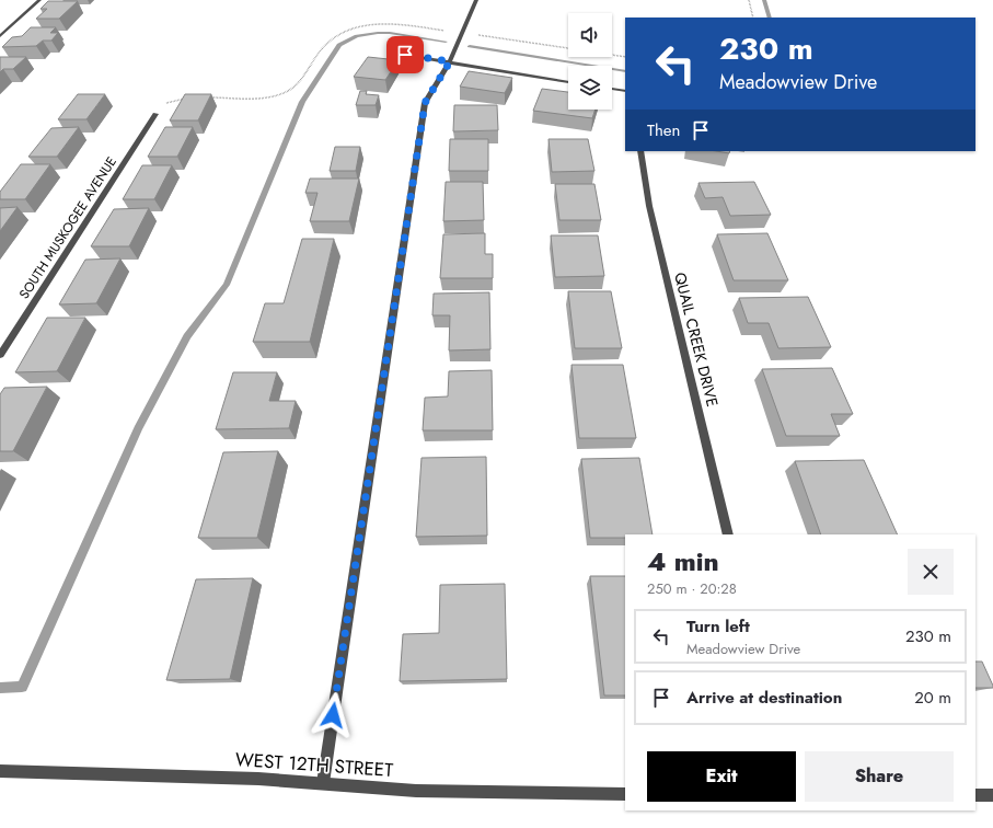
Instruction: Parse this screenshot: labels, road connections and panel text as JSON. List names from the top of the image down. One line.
{"streets":{"street":["SOUTH MUSKOGEE AVENUE","QUAIL CREEK DRIVE","WEST 12TH STREET"]},"page":{"turn":["230 m","Meadowview Drive"],"then":"Then","heading":["4 min","250 m · 20:28"],"list":[{"name":"Turn left","note":"Meadowview Drive","value":"230 m"},{"name":"Arrive at destination","value":"20 m"}],"buttons":["Exit","Share"]}}
